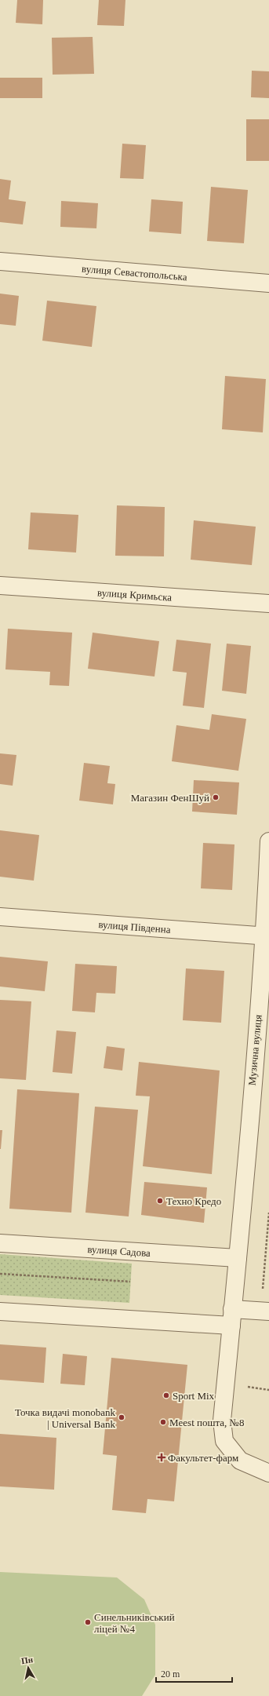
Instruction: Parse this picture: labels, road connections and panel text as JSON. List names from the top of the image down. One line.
{"streets":{"street":["вулиця Севастопольська","вулиця Кримьска","вулиця Південна","Музична вулиця","вулиця Садова"]},"crossings":[["вулиця Південна","Музична вулиця"],["Музична вулиця","вулиця Садова"]],"places":{"other":["Магазин ФенШуй","Техно Кредо","Sport Mix","Точка видачі monobank | Universal Bank","Meest пошта, №8","Синельниківський ліцей №4"],"health":["Факультет-фарм"]},"scale_bar":"20 m","north":"top"}
